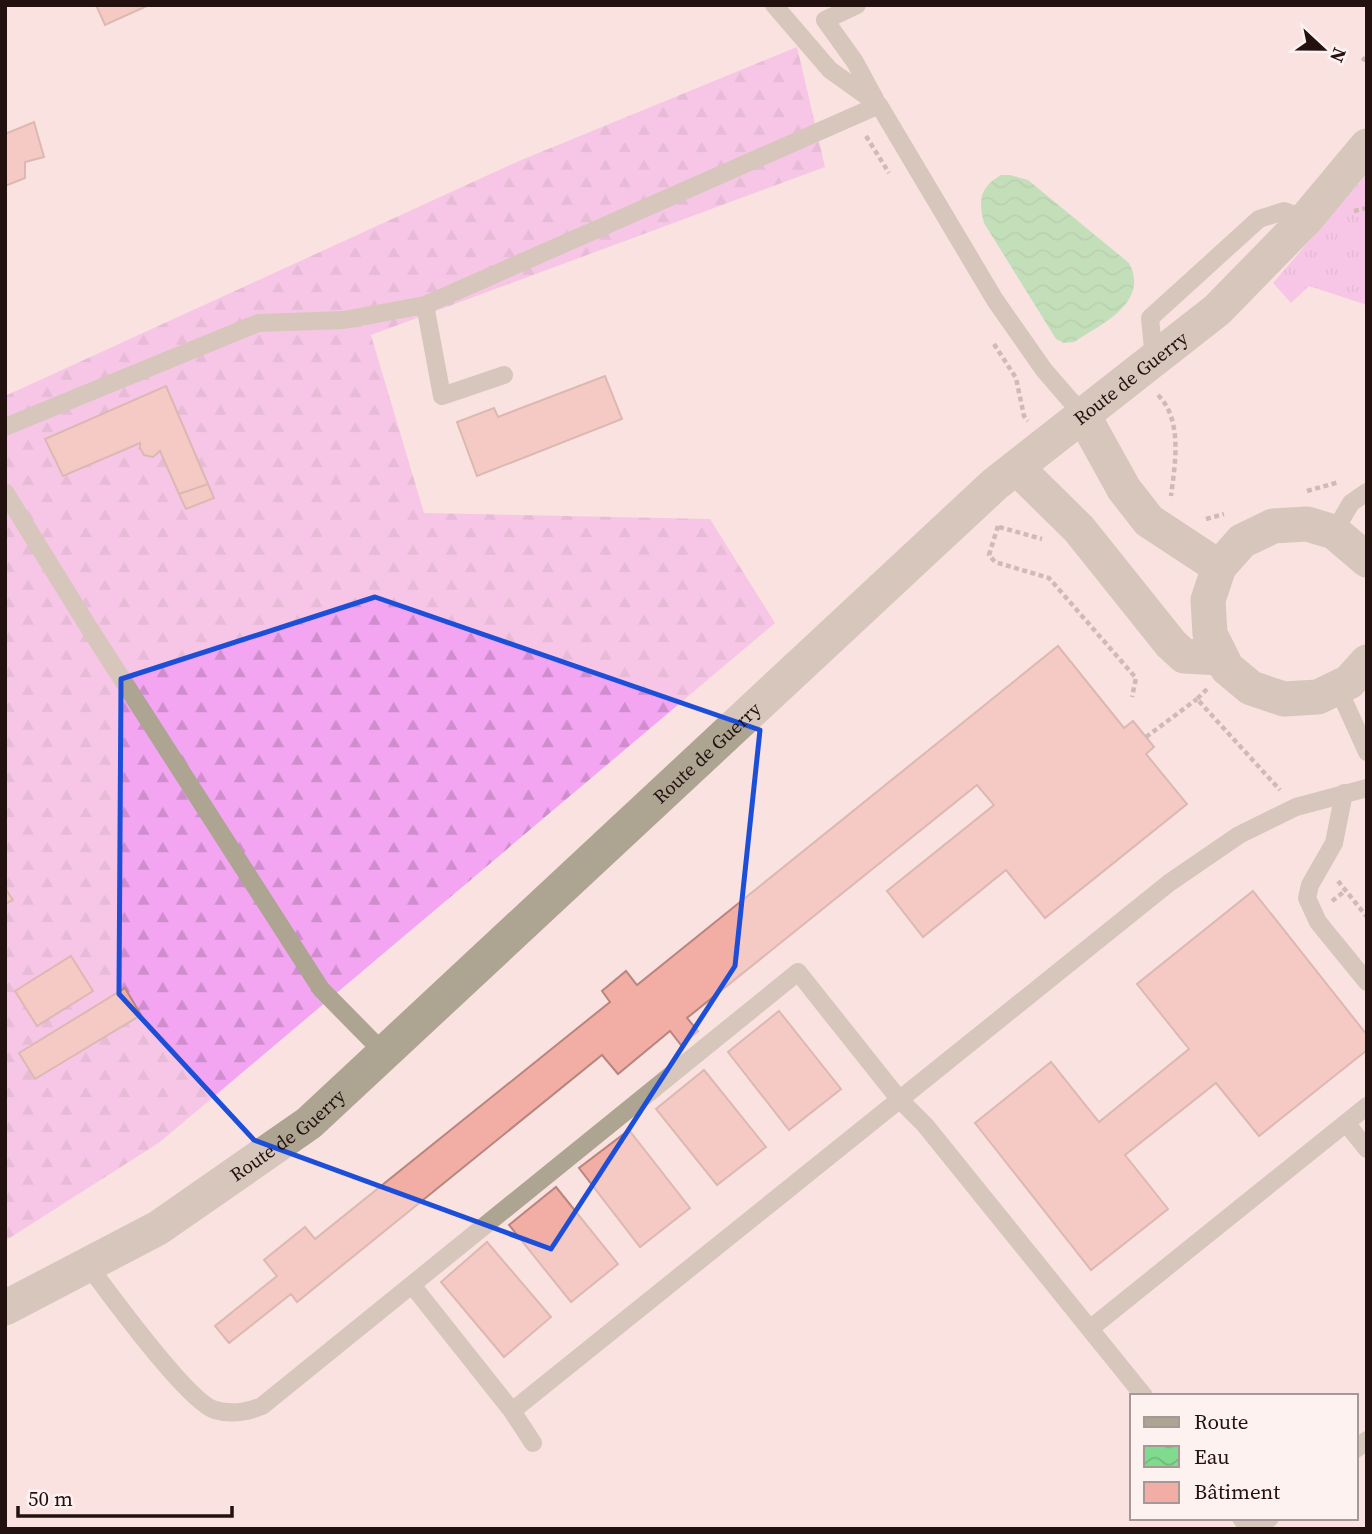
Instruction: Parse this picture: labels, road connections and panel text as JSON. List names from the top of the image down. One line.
{"streets":{"street":["Route de Guerry"]},"legend":["Route","Eau","Bâtiment"],"scale_bar":"50 m","north":"right"}
